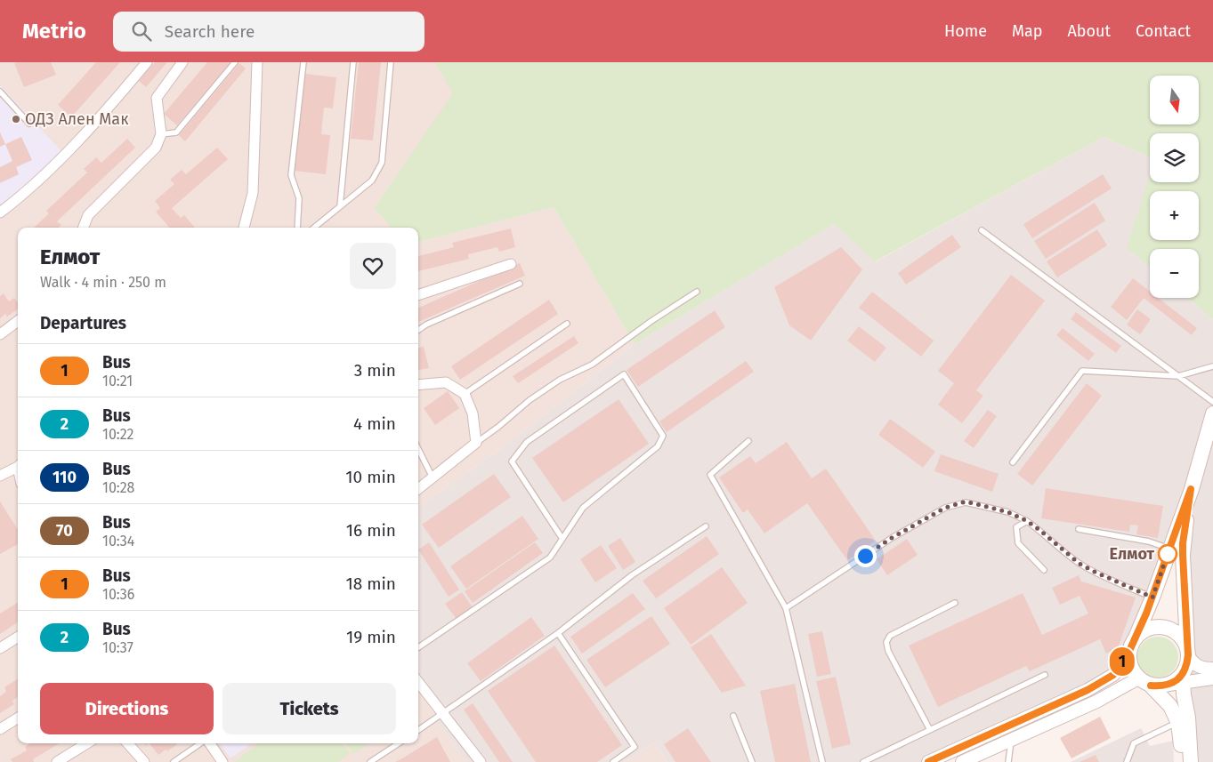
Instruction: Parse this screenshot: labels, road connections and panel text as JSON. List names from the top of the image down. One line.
{"places":["ОДЗ Ален Мак","Елмот"],"lines":["bus line 1"],"north":"bottom","page":{"header":"Metrio","search":"Search here","nav":["Home","Map","About","Contact"],"on_map":"1","map_buttons":["+","−"],"heading":[["Елмот","Walk · 4 min · 250 m"],"Departures"],"list":[{"mark":"1","name":"Bus","note":"10:21","value":"3 min"},{"mark":"2","name":"Bus","note":"10:22","value":"4 min"},{"mark":"110","name":"Bus","note":"10:28","value":"10 min"},{"mark":"70","name":"Bus","note":"10:34","value":"16 min"},{"mark":"1","name":"Bus","note":"10:36","value":"18 min"},{"mark":"2","name":"Bus","note":"10:37","value":"19 min"}],"buttons":["Directions","Tickets"]}}
